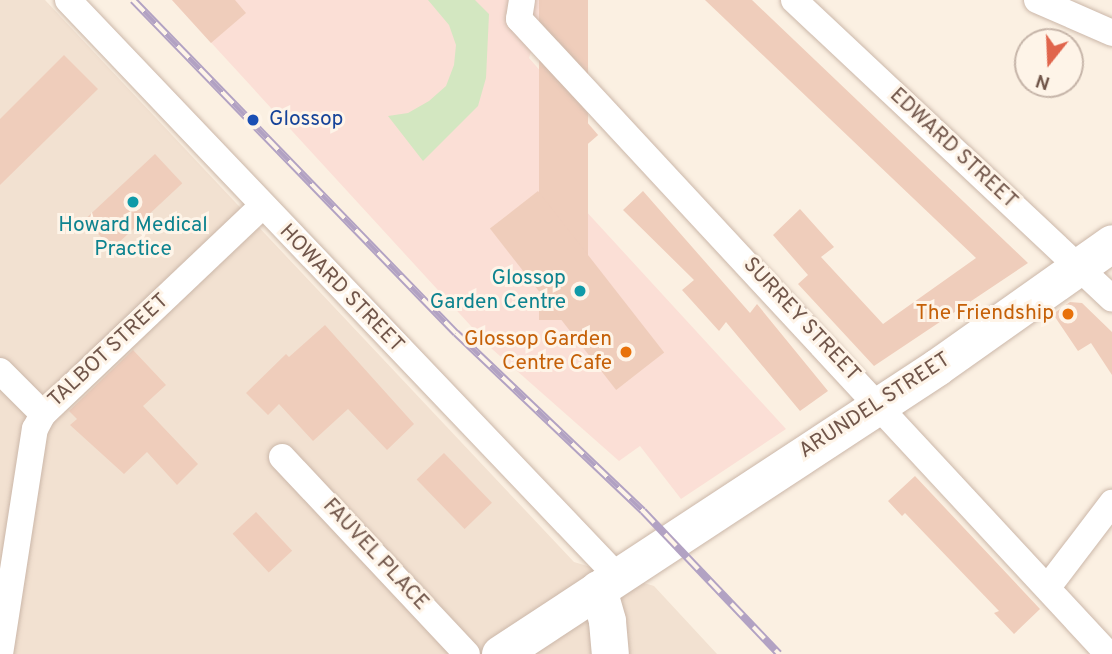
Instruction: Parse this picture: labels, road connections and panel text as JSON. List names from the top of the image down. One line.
{"streets":{"street":["EDWARD STREET","HOWARD STREET","SURREY STREET","TALBOT STREET","ARUNDEL STREET","FAUVEL PLACE"]},"crossings":[["EDWARD STREET","ARUNDEL STREET"],["HOWARD STREET","TALBOT STREET"],["HOWARD STREET","ARUNDEL STREET"],["SURREY STREET","ARUNDEL STREET"]],"places":["Glossop","Howard Medical Practice","Glossop Garden Centre","The Friendship","Glossop Garden Centre Cafe"],"north":"bottom"}
